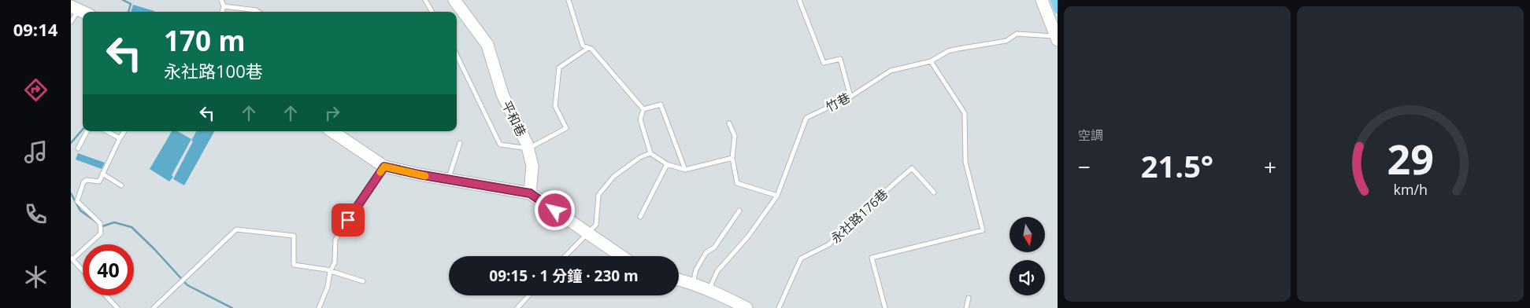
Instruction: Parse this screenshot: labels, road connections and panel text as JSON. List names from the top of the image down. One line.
{"streets":{"street":["平和巷"],"lane":["竹巷","永社路176巷"]},"north":"bottom","page":{"tabs":"09:14","tile":"空調","turn":["170 m","永社路100巷"],"heat":["−","21.5°","+"],"limit":"40","trip":"09:15 · 1 分鐘 · 230 m","gauge":["29","km/h"]}}
